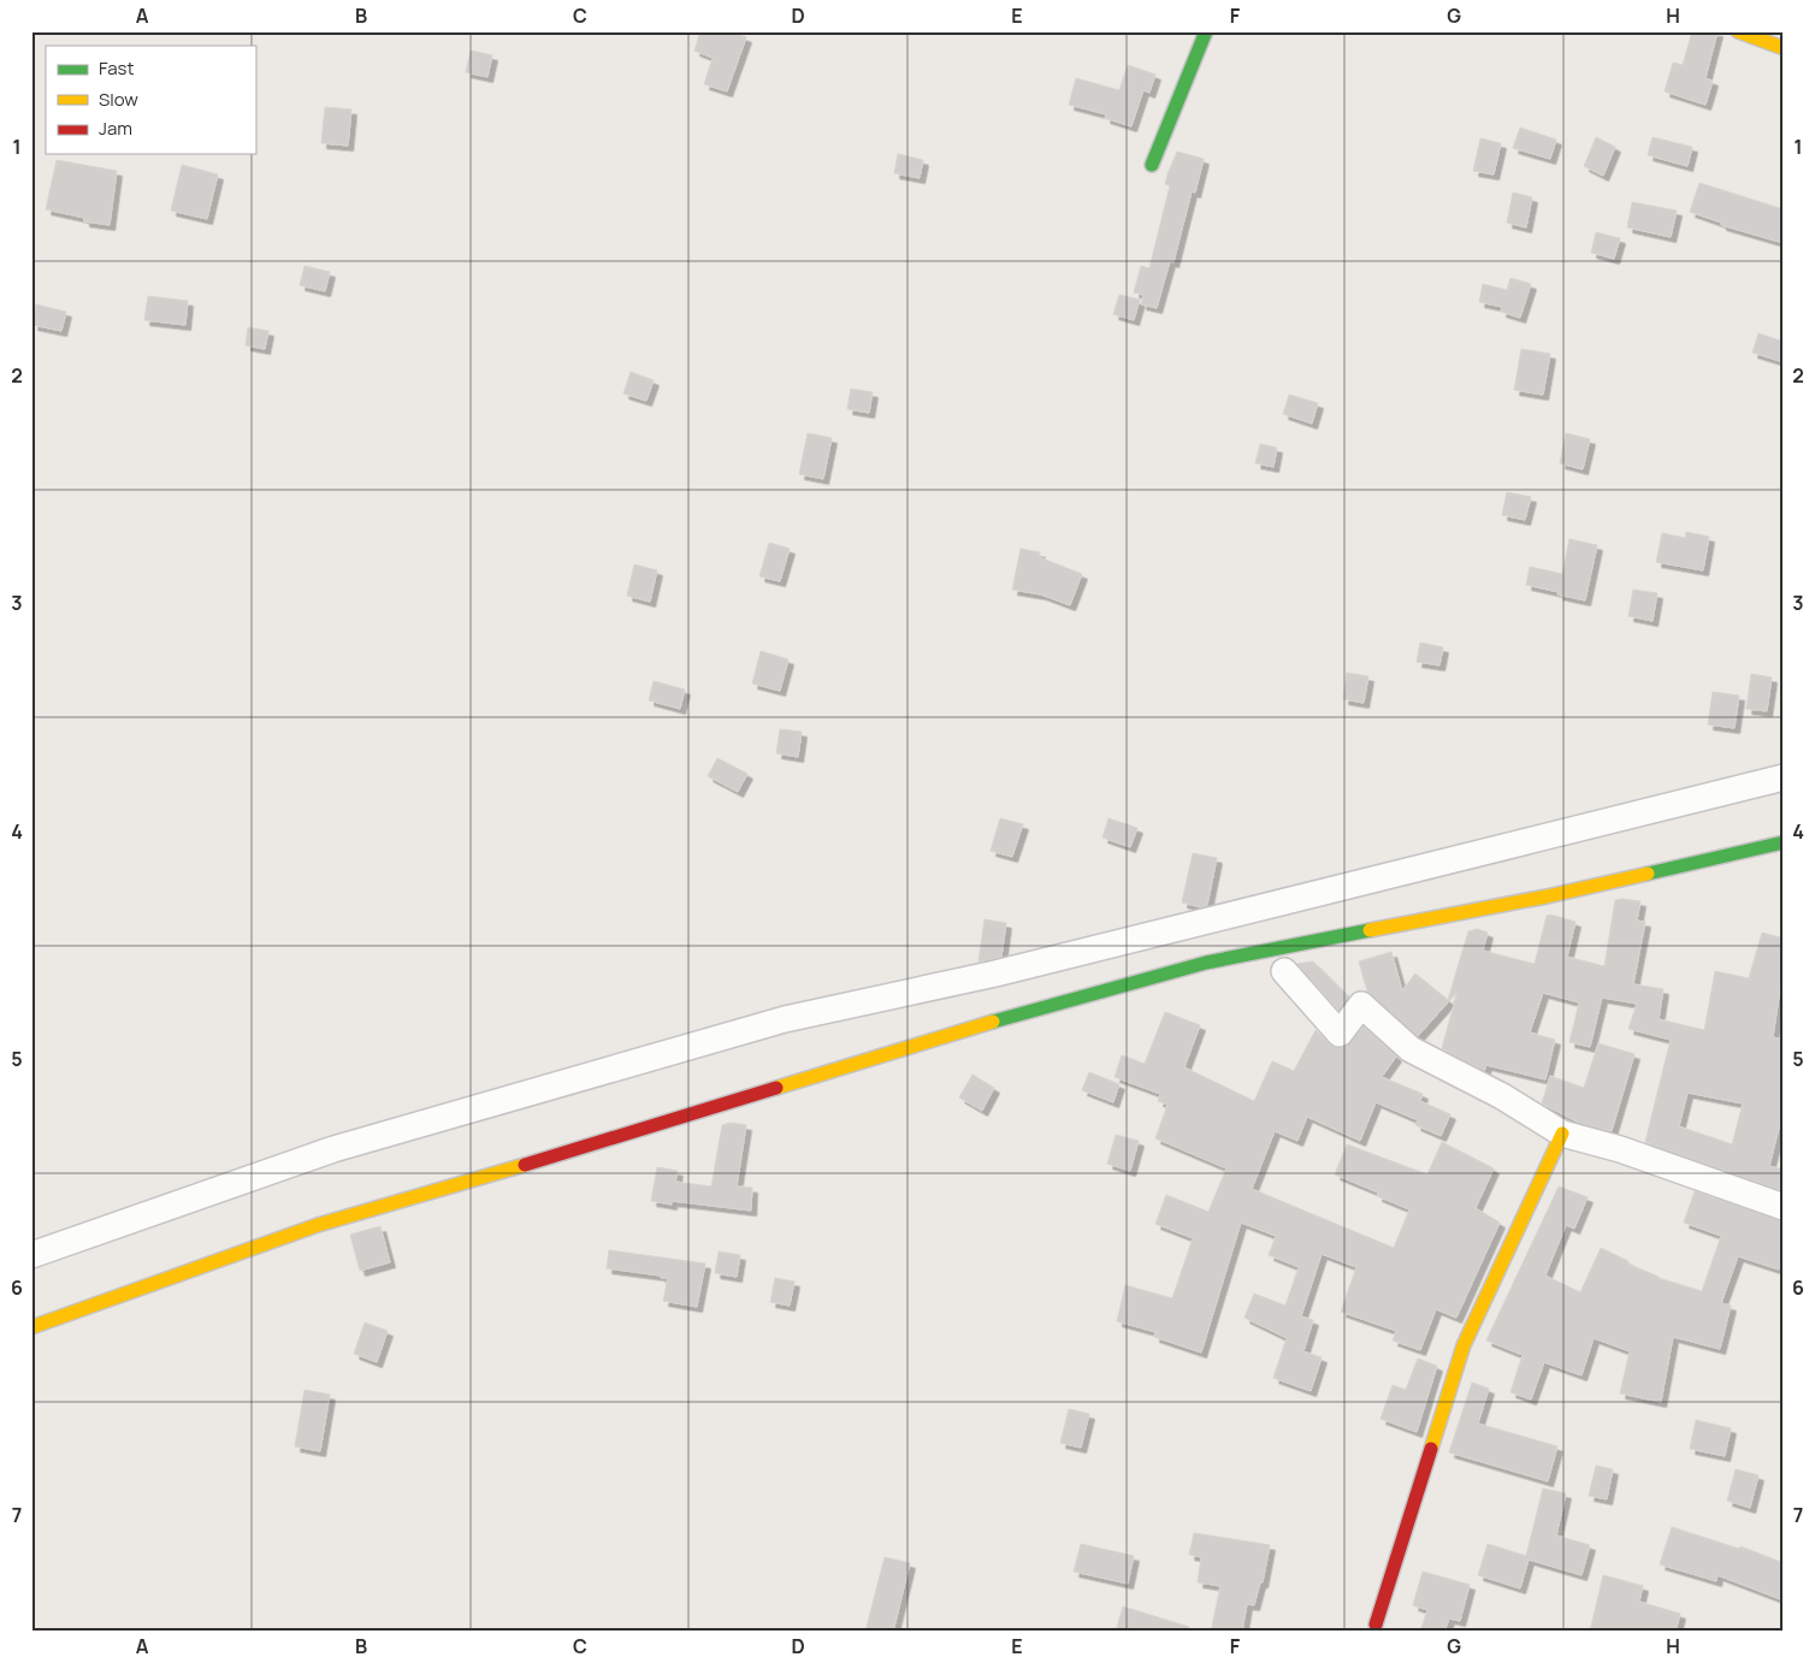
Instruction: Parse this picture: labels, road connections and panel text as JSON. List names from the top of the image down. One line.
{"legend":["Fast","Slow","Jam"],"grid":{"columns":["A","B","C","D","E","F","G","H"],"rows":["1","2","3","4","5","6","7"]}}
